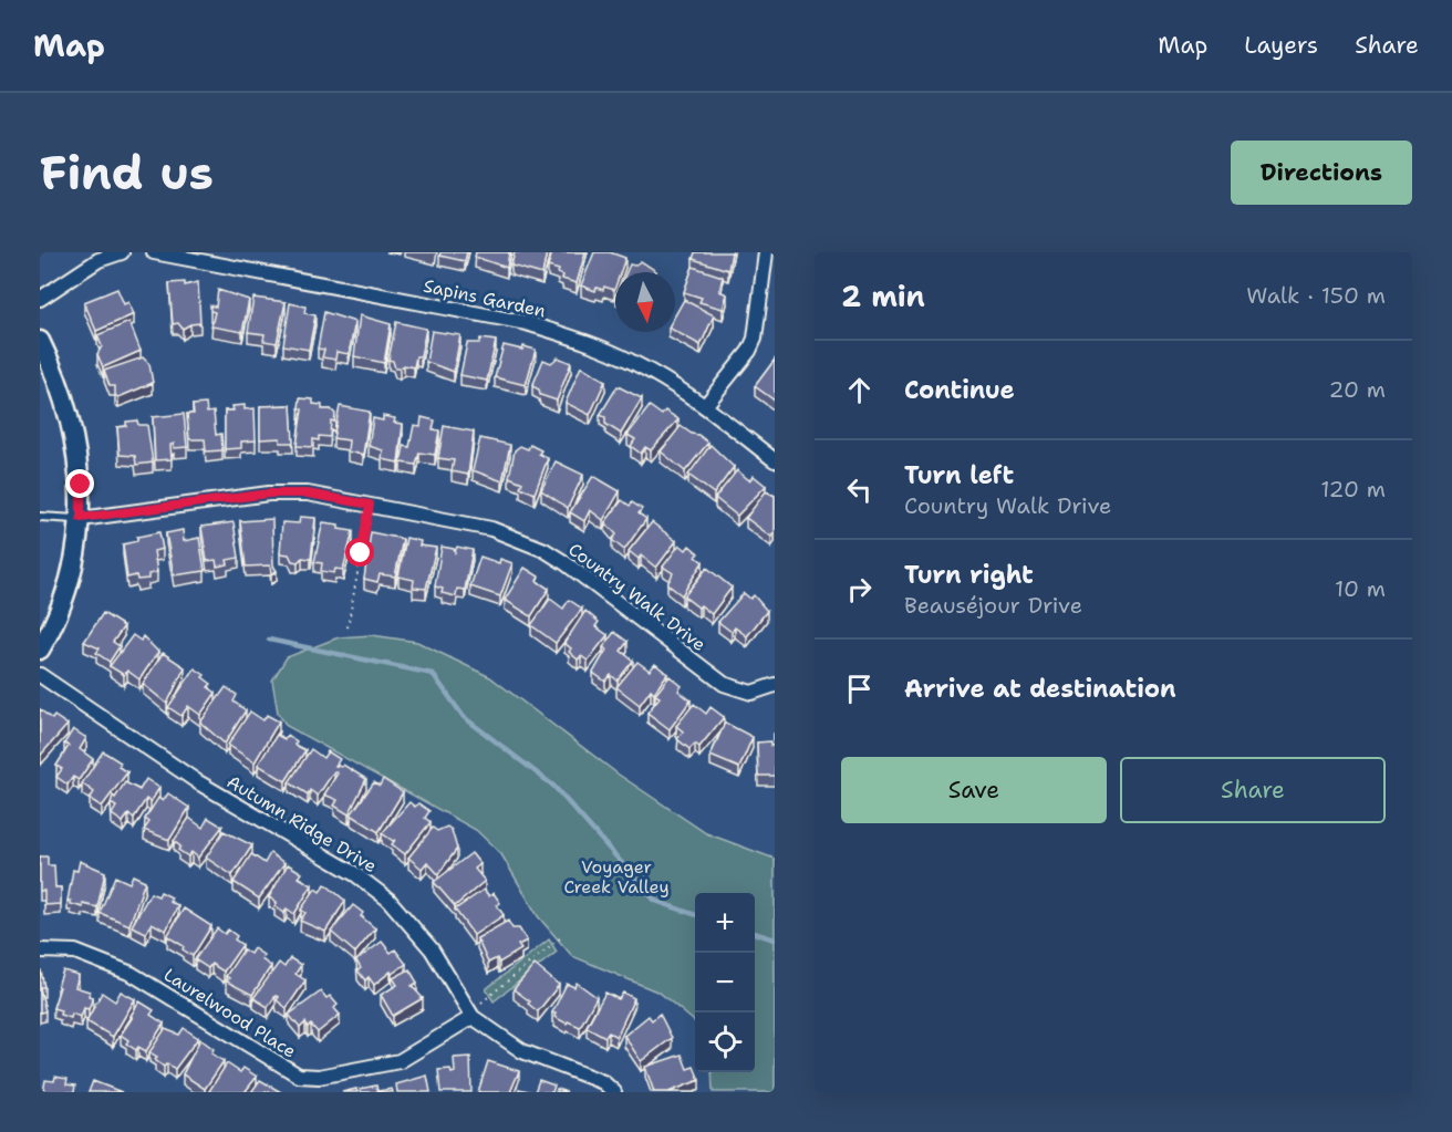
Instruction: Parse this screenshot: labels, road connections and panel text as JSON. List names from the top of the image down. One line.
{"streets":{"street":["Sapins Garden","Country Walk Drive","Autumn Ridge Drive","Laurelwood Place"]},"crossings":[["Autumn Ridge Drive","Laurelwood Place"]],"parks":["Voyager Creek Valley"],"north":"bottom","page":{"header":"Map","nav":["Map","Layers","Share"],"buttons":["Directions",["Save","Share"]],"title":"Find us","heading":["2 min","Walk · 150 m"],"list":[["Continue","20 m"],["Turn left","Country Walk Drive","120 m"],["Turn right","Beauséjour Drive","10 m"],"Arrive at destination"],"map_buttons":["+","−"]}}
